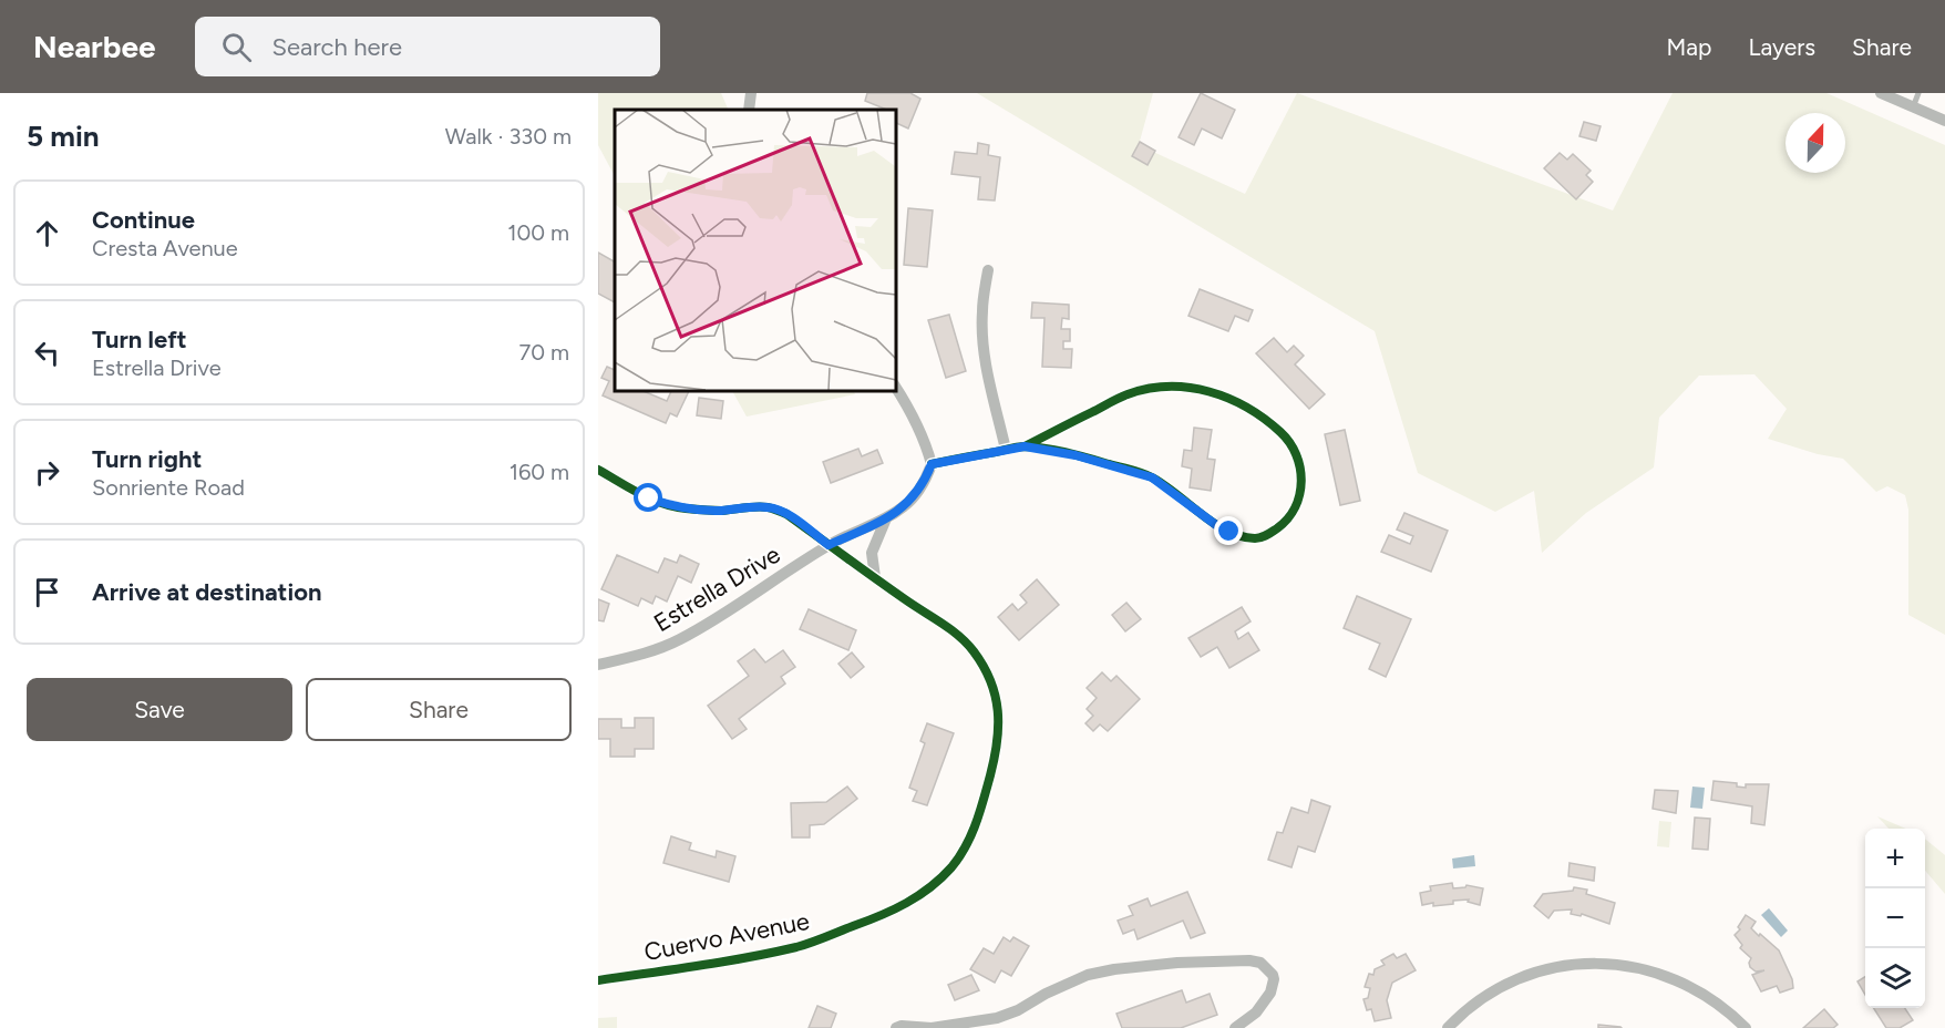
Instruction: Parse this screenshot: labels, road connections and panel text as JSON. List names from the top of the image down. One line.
{"streets":{"street":["Estrella Drive","Cuervo Avenue"]},"crossings":[["Estrella Drive","Cuervo Avenue"]],"north":"top","page":{"header":"Nearbee","search":"Search here","nav":["Map","Layers","Share"],"heading":["5 min","Walk · 330 m"],"list":[["Continue","Cresta Avenue","100 m"],["Turn left","Estrella Drive","70 m"],["Turn right","Sonriente Road","160 m"],"Arrive at destination"],"buttons":["Save","Share"],"map_buttons":["+","−"]}}
